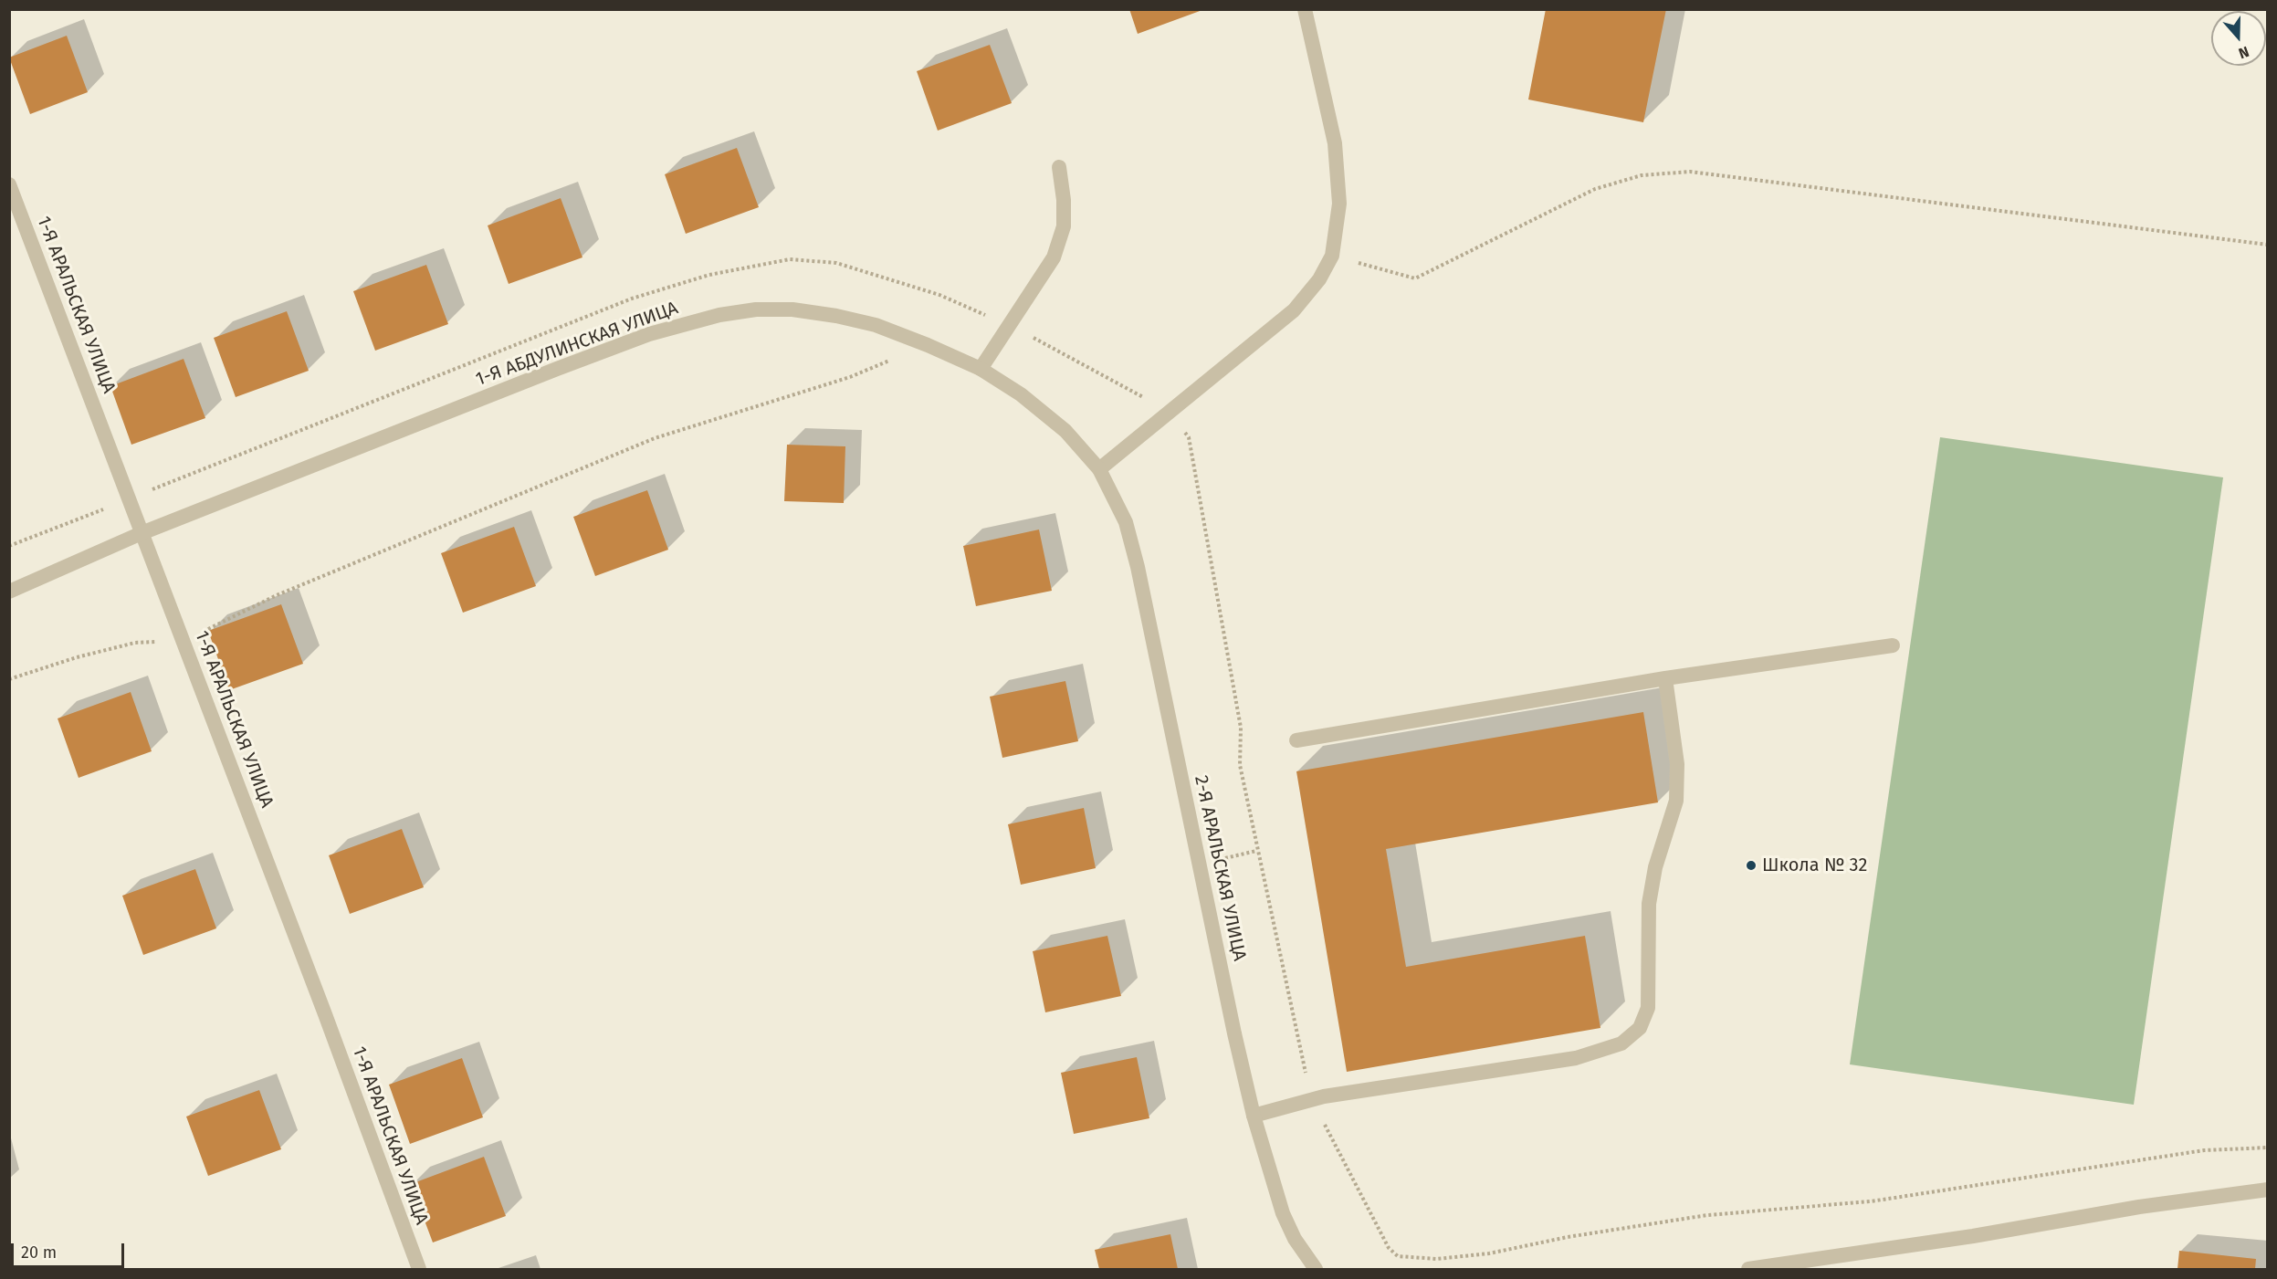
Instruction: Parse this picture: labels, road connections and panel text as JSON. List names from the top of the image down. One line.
{"streets":{"street":["1-Я АРАЛЬСКАЯ УЛИЦА","1-Я АБДУЛИНСКАЯ УЛИЦА","2-Я АРАЛЬСКАЯ УЛИЦА"]},"crossings":[["1-Я АРАЛЬСКАЯ УЛИЦА","1-Я АБДУЛИНСКАЯ УЛИЦА"],["1-Я АБДУЛИНСКАЯ УЛИЦА","2-Я АРАЛЬСКАЯ УЛИЦА"]],"places":["Школа № 32"],"scale_bar":"20 m","north":"bottom"}
